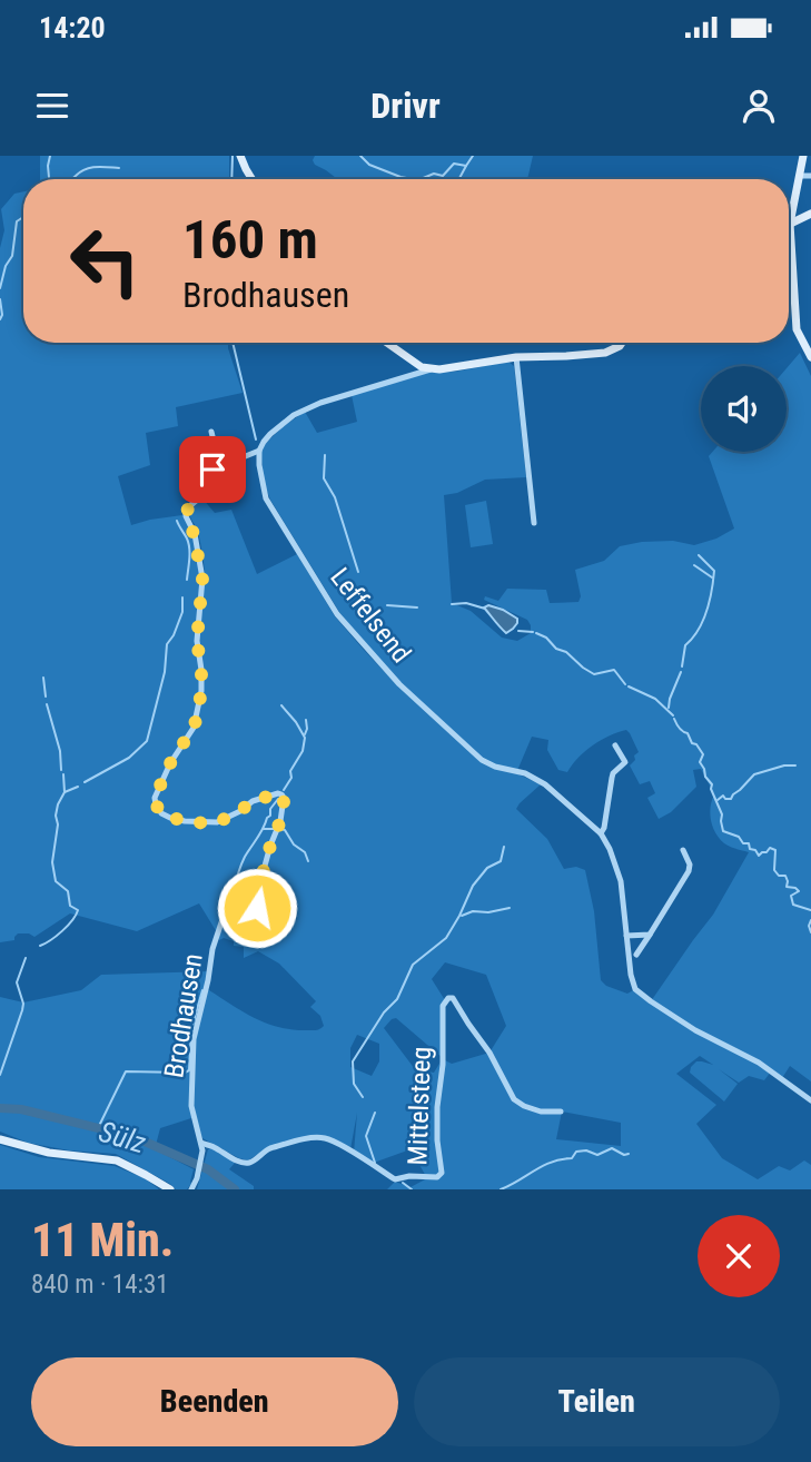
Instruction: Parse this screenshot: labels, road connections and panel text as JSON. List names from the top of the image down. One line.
{"streets":{"street":["Leffelsend","Brodhausen","Mittelsteeg"]},"crossings":[["Brodhausen","Mittelsteeg"]],"water":["Sülz"],"page":{"status":"14:20","header":"Drivr","turn":["160 m","Brodhausen"],"heading":["11 Min.","840 m · 14:31"],"buttons":["Beenden","Teilen"]}}
